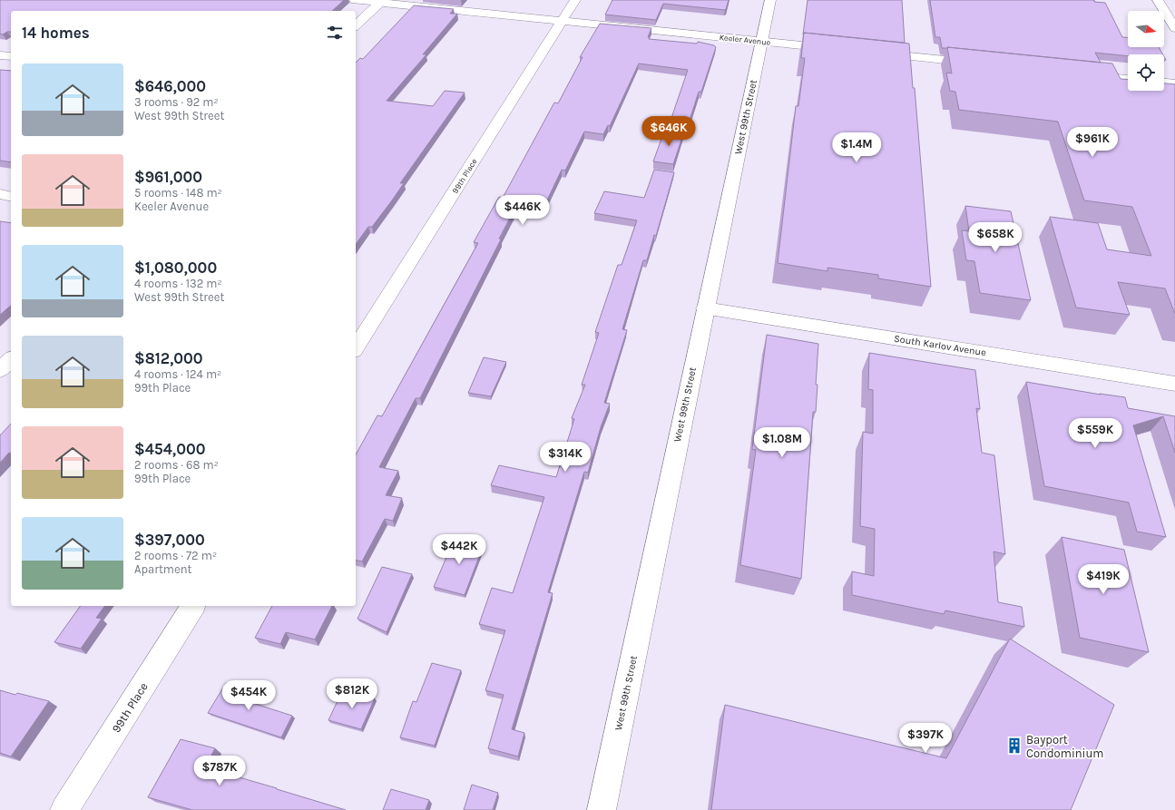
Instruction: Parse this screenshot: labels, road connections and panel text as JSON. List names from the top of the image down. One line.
{"streets":{"street":["Keeler Avenue","West 99th Street","99th Place","South Karlov Avenue"]},"crossings":[["Keeler Avenue","West 99th Street"],["Keeler Avenue","99th Place"],["West 99th Street","South Karlov Avenue"]],"places":{"building":["Bayport Condominium"]},"north":"right","page":{"heading":"14 homes","list":[{"name":"$646,000","note":"3 rooms · 92 m² · West 99th Street"},{"name":"$961,000","note":"5 rooms · 148 m² · Keeler Avenue"},{"name":"$1,080,000","note":"4 rooms · 132 m² · West 99th Street"},{"name":"$812,000","note":"4 rooms · 124 m² · 99th Place"},{"name":"$454,000","note":"2 rooms · 68 m² · 99th Place"},{"name":"$397,000","note":"2 rooms · 72 m² · Apartment"}],"price":["$646K","$961K","$1.4M","$446K","$658K","$559K","$1.08M","$314K","$442K","$419K","$812K","$454K","$397K","$787K"]}}
